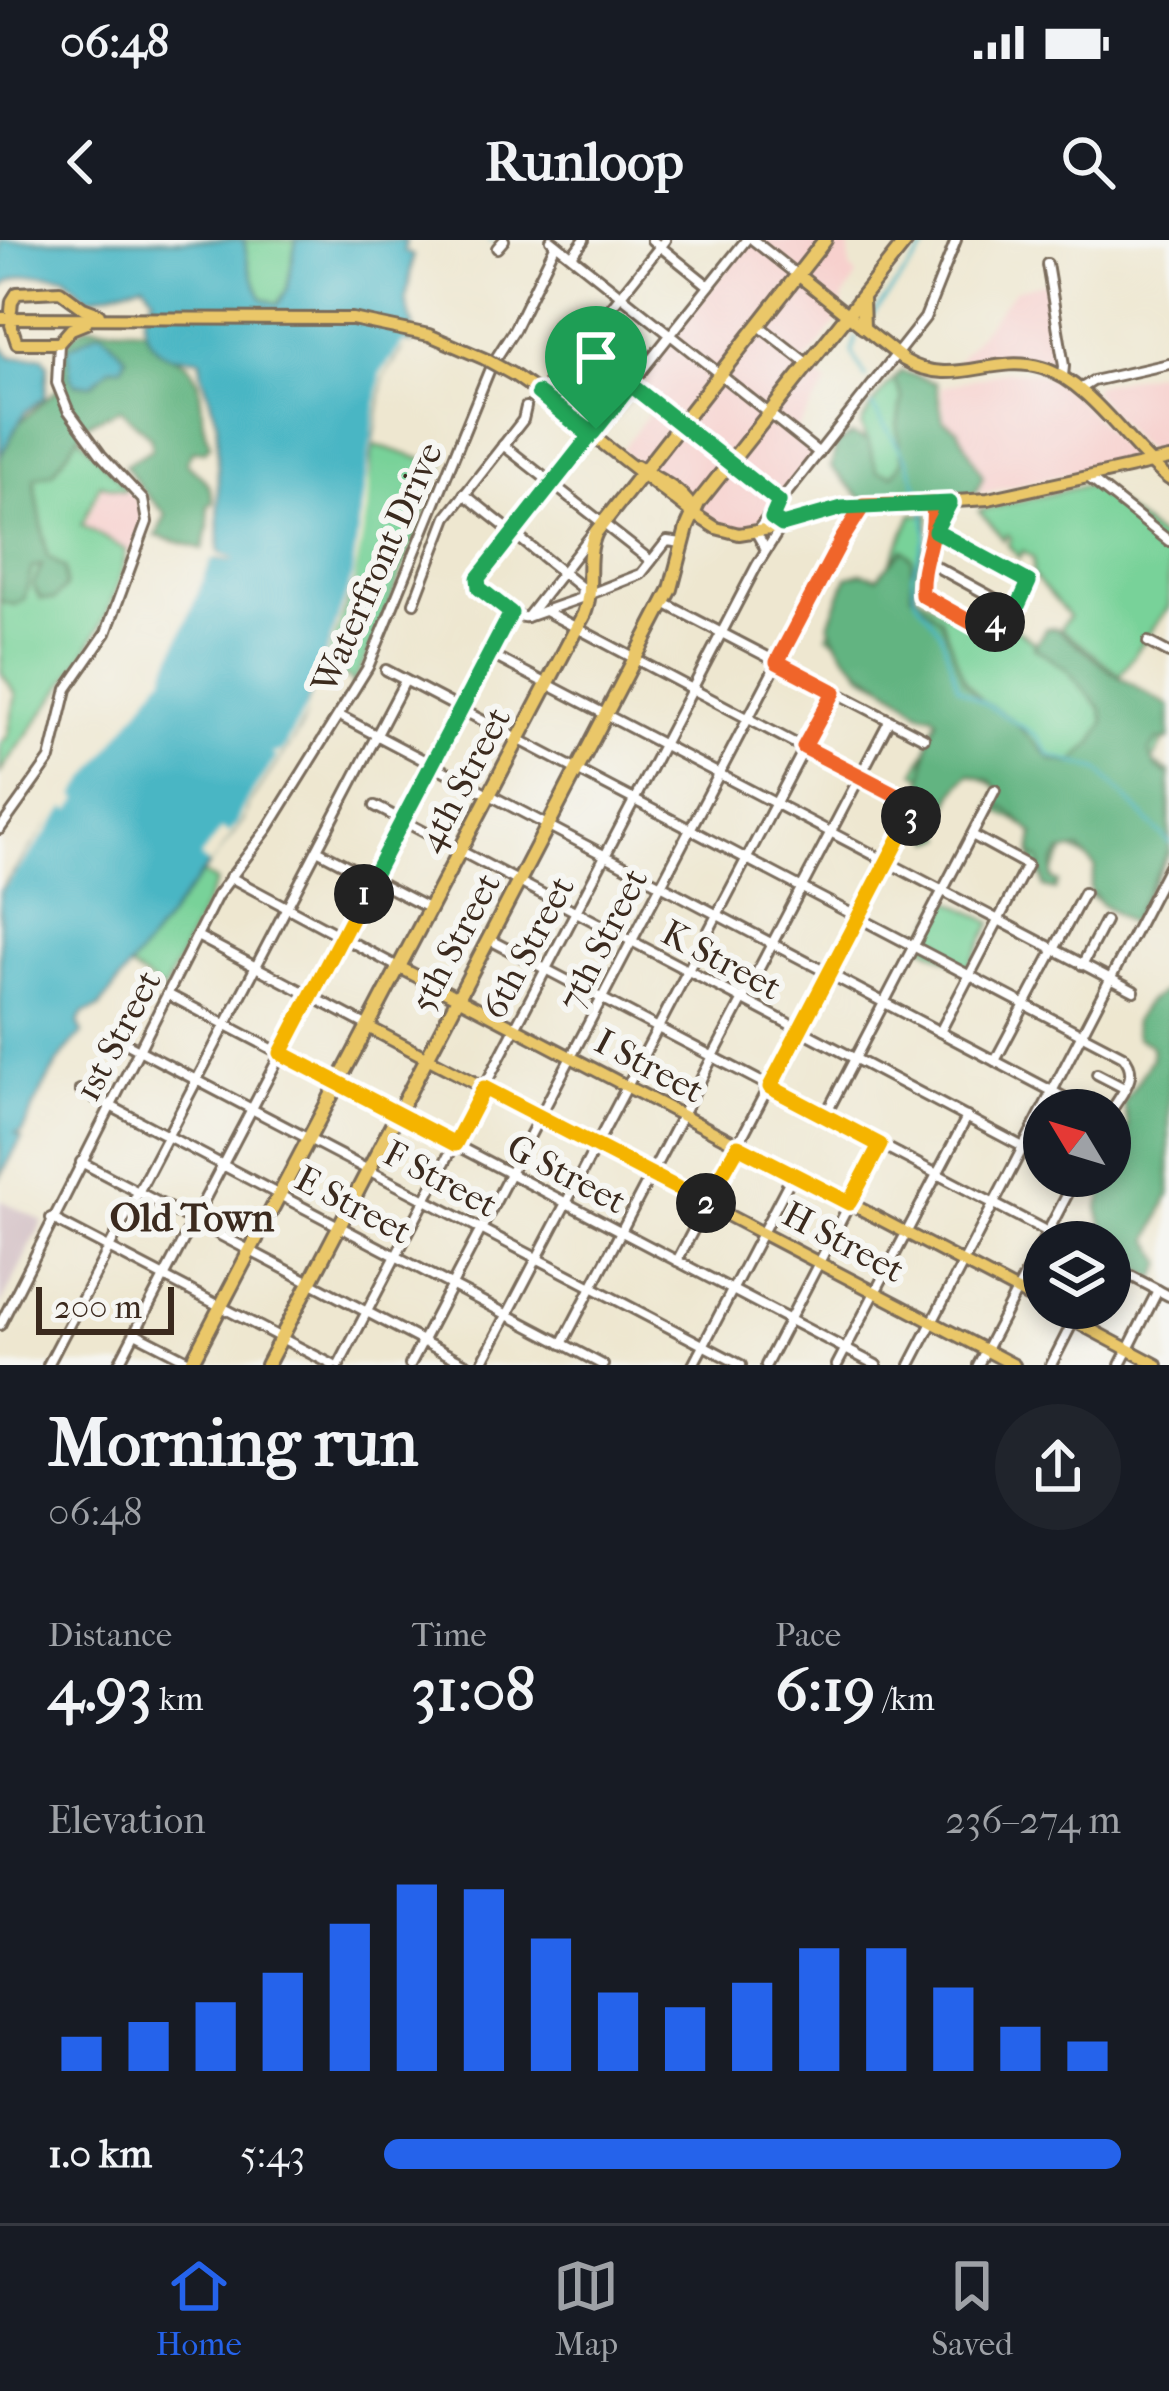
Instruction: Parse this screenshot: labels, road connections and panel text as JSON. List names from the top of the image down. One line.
{"streets":{"highway":["4th Street","5th Street"],"main road":["I Street","H Street"],"street":["Waterfront Drive","7th Street","6th Street","K Street","1st Street","G Street","F Street","E Street"]},"crossings":[["Waterfront Drive","1st Street"],["Waterfront Drive","I Street"],["4th Street","K Street"],["4th Street","I Street"],["4th Street","G Street"],["4th Street","F Street"],["4th Street","E Street"],["4th Street","H Street"],["7th Street","K Street"],["7th Street","I Street"],["7th Street","G Street"],["7th Street","F Street"],["7th Street","E Street"],["7th Street","H Street"],["5th Street","K Street"],["5th Street","I Street"],["5th Street","G Street"],["5th Street","F Street"],["5th Street","E Street"],["5th Street","H Street"],["6th Street","K Street"],["6th Street","I Street"],["6th Street","G Street"],["6th Street","F Street"],["6th Street","E Street"],["6th Street","H Street"],["1st Street","I Street"],["1st Street","G Street"],["1st Street","F Street"],["1st Street","E Street"],["1st Street","H Street"]],"districts":["Old Town"],"scale_bar":"200 m","north":"top left","page":{"status":"06:48","header":"Runloop","pins":["4","3","1","2"],"scale":"200 m","heading":["Morning run","06:48"],"stats":[["Distance","4.93 km"],["Time","31:08"],["Pace","6:19 /km"]],"chart":["Elevation","236–274 m"],"list":[{"name":"1.0 km","note":"5:43"}],"tabs":["Home","Map","Saved"]}}
